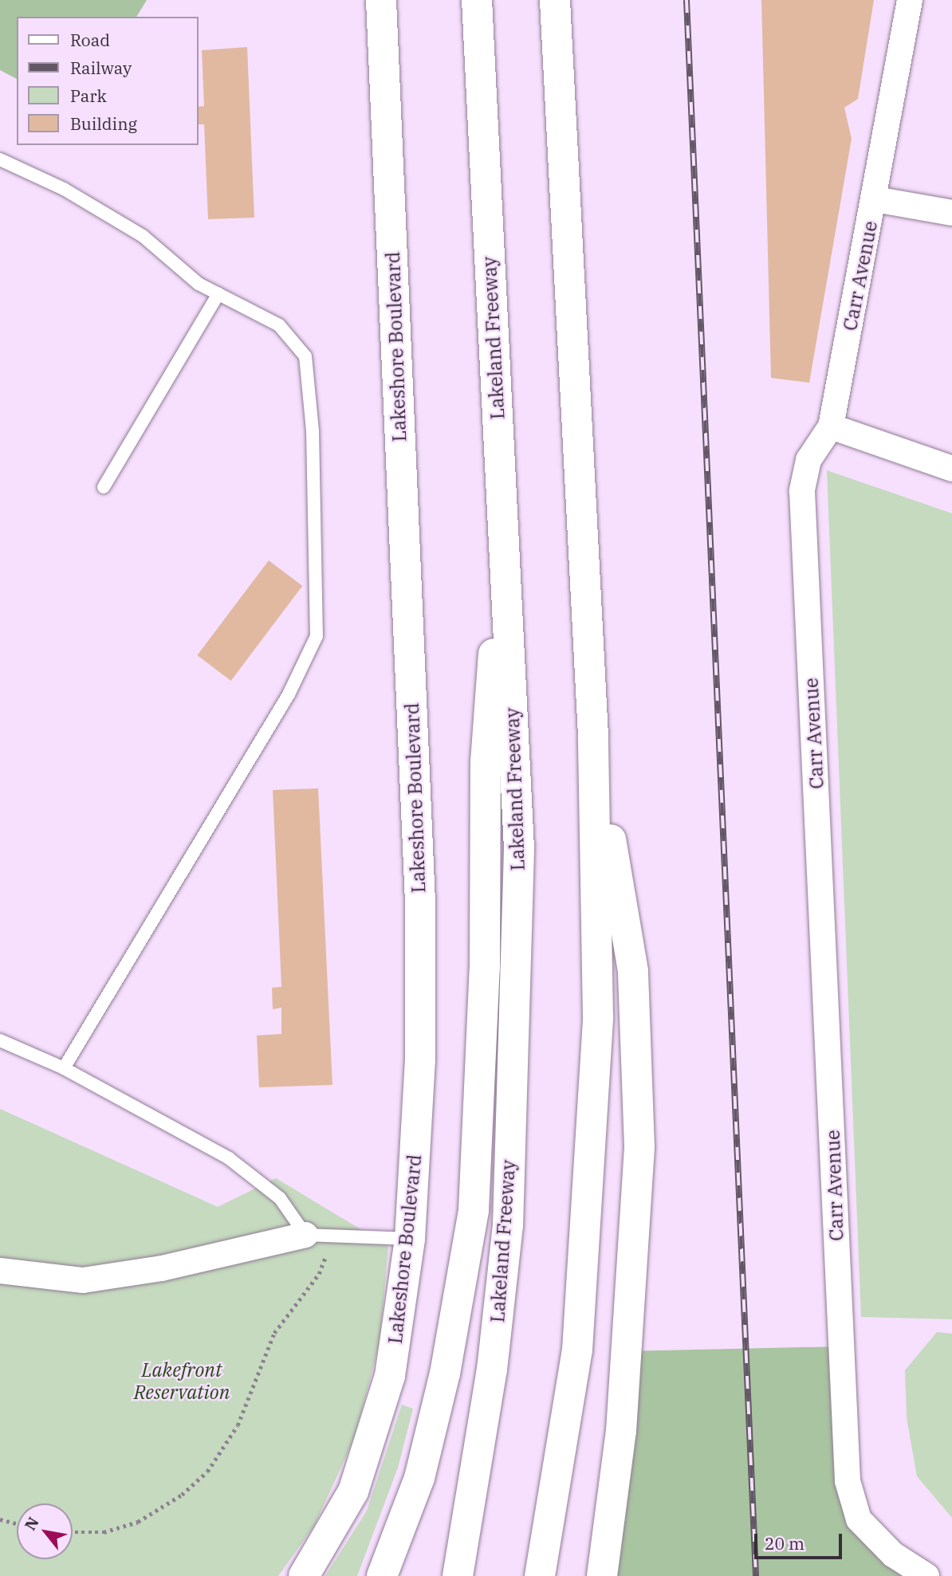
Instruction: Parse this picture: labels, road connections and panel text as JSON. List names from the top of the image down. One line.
{"streets":{"main road":["Lakeland Freeway","Lakeshore Boulevard"],"street":["Carr Avenue"]},"parks":["Lakefront Reservation"],"legend":["Road","Railway","Park","Building"],"scale_bar":"20 m","north":"top left"}
